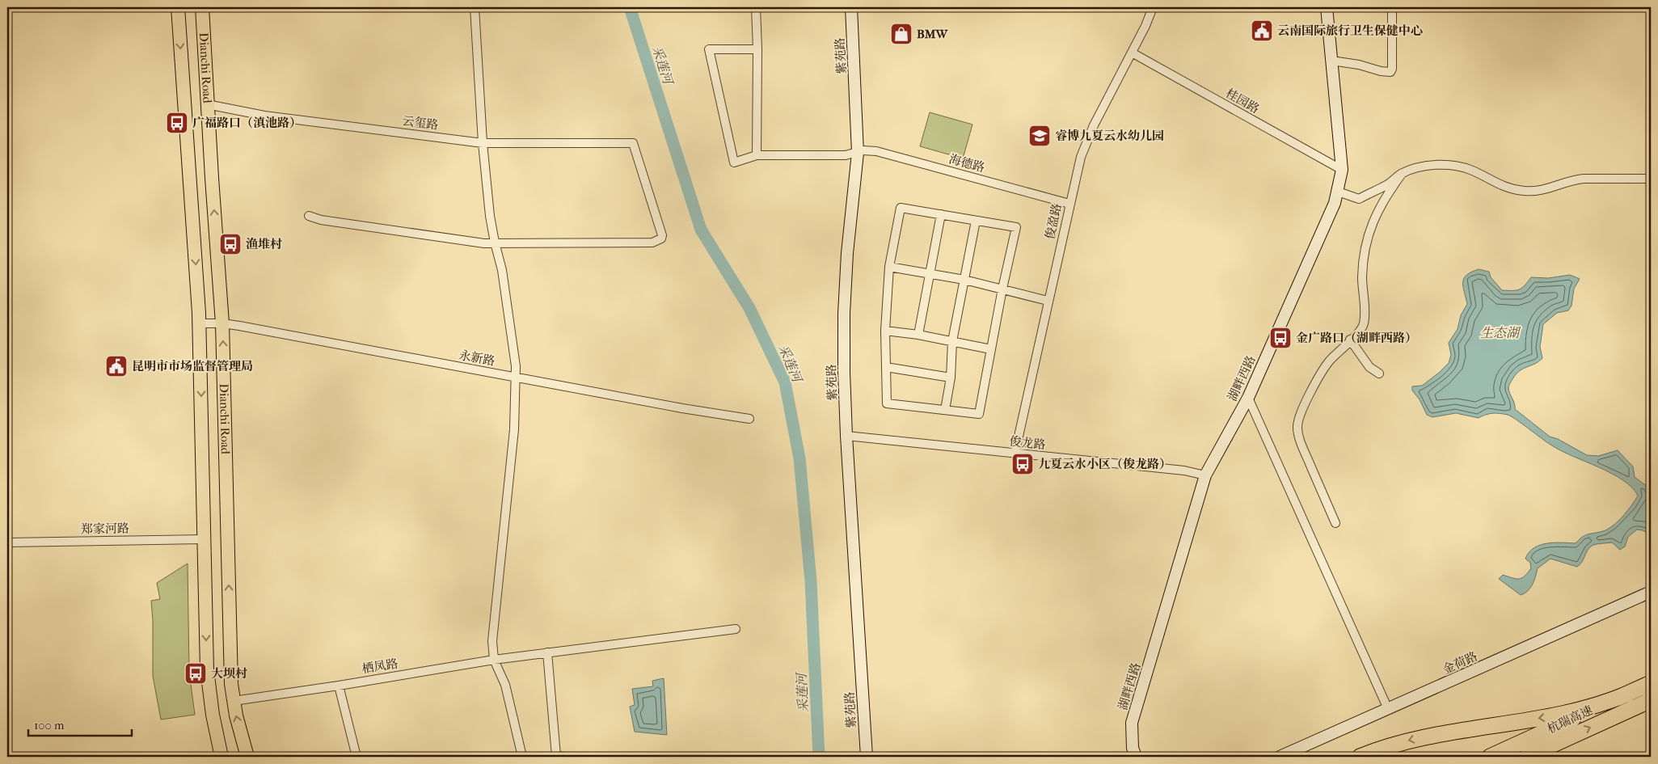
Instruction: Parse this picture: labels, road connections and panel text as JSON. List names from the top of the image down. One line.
{"streets":{"highway":["杭瑞高速"],"main road":["Dianchi Road"],"street":["紫苑路","桂园路","云玺路","海德路","俊盈路","永新路","湖畔西路","俊龙路","郑家河路","金荷路","栖凤路"]},"crossings":[["紫苑路","海德路"],["紫苑路","俊龙路"],["Dianchi Road","云玺路"],["Dianchi Road","永新路"],["Dianchi Road","郑家河路"],["Dianchi Road","栖凤路"],["桂园路","俊盈路"],["桂园路","湖畔西路"],["海德路","俊盈路"],["俊盈路","俊龙路"],["湖畔西路","俊龙路"]],"water":["采莲河","生态湖"],"places":{"public building":["云南国际旅行卫生保健中心","昆明市市场监督管理局"],"shop":["BMW"],"bus stop":["广福路口（滇池路）","渔堆村","金广路口（湖畔西路）","九夏云水小区（俊龙路）","大坝村"],"school or university":["睿博九夏云水幼儿园"]},"scale_bar":"100 m"}
